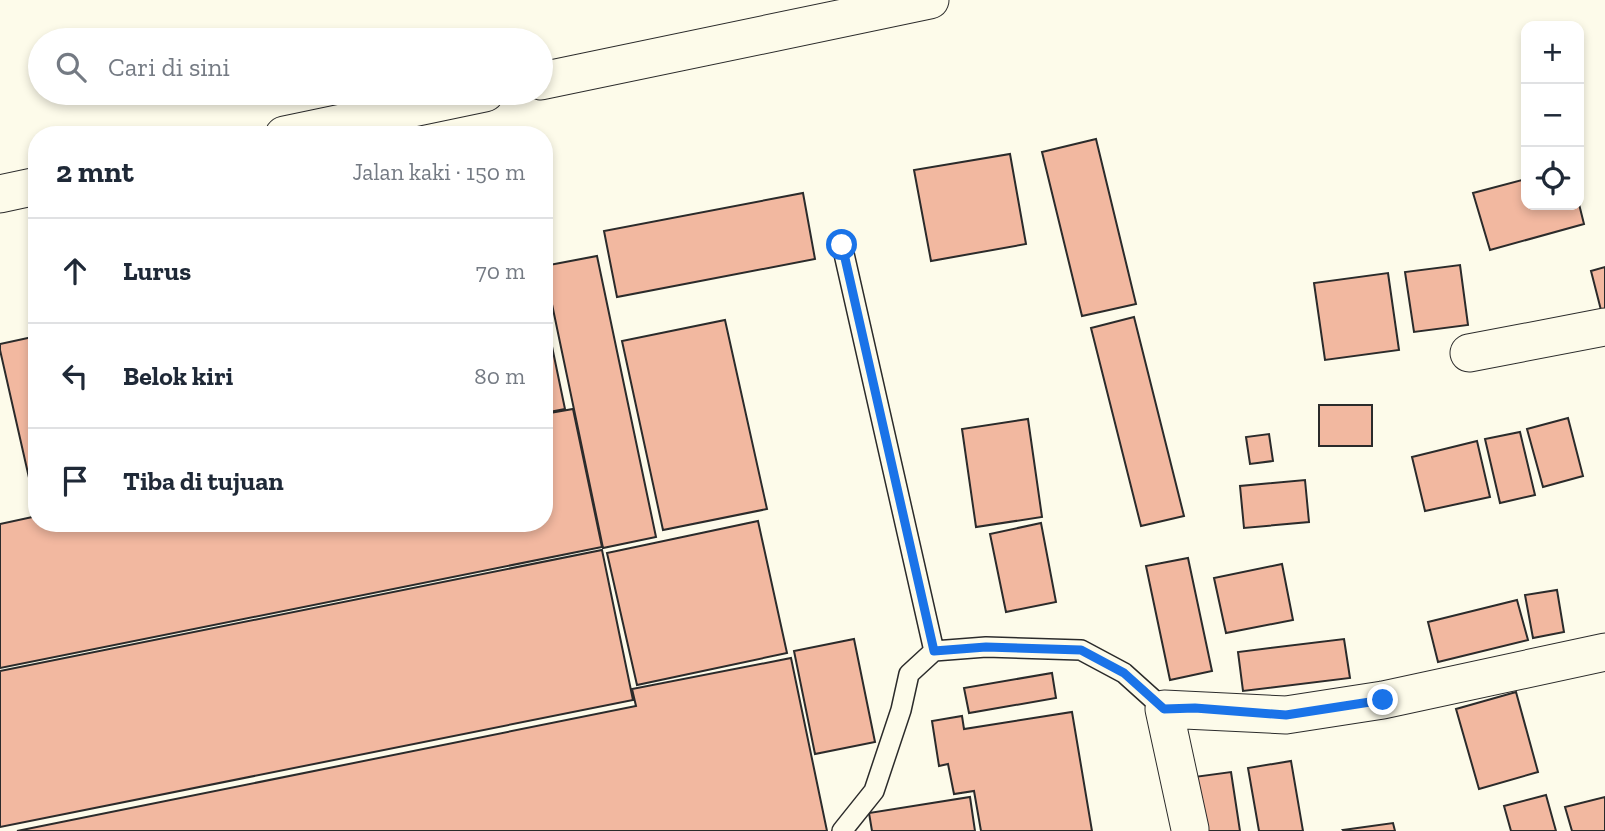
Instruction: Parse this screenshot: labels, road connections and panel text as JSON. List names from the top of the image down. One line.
{"page":{"map_buttons":["+","−"],"search":"Cari di sini","heading":["2 mnt","Jalan kaki · 150 m"],"list":[["Lurus","70 m"],["Belok kiri","80 m"],"Tiba di tujuan"]}}
